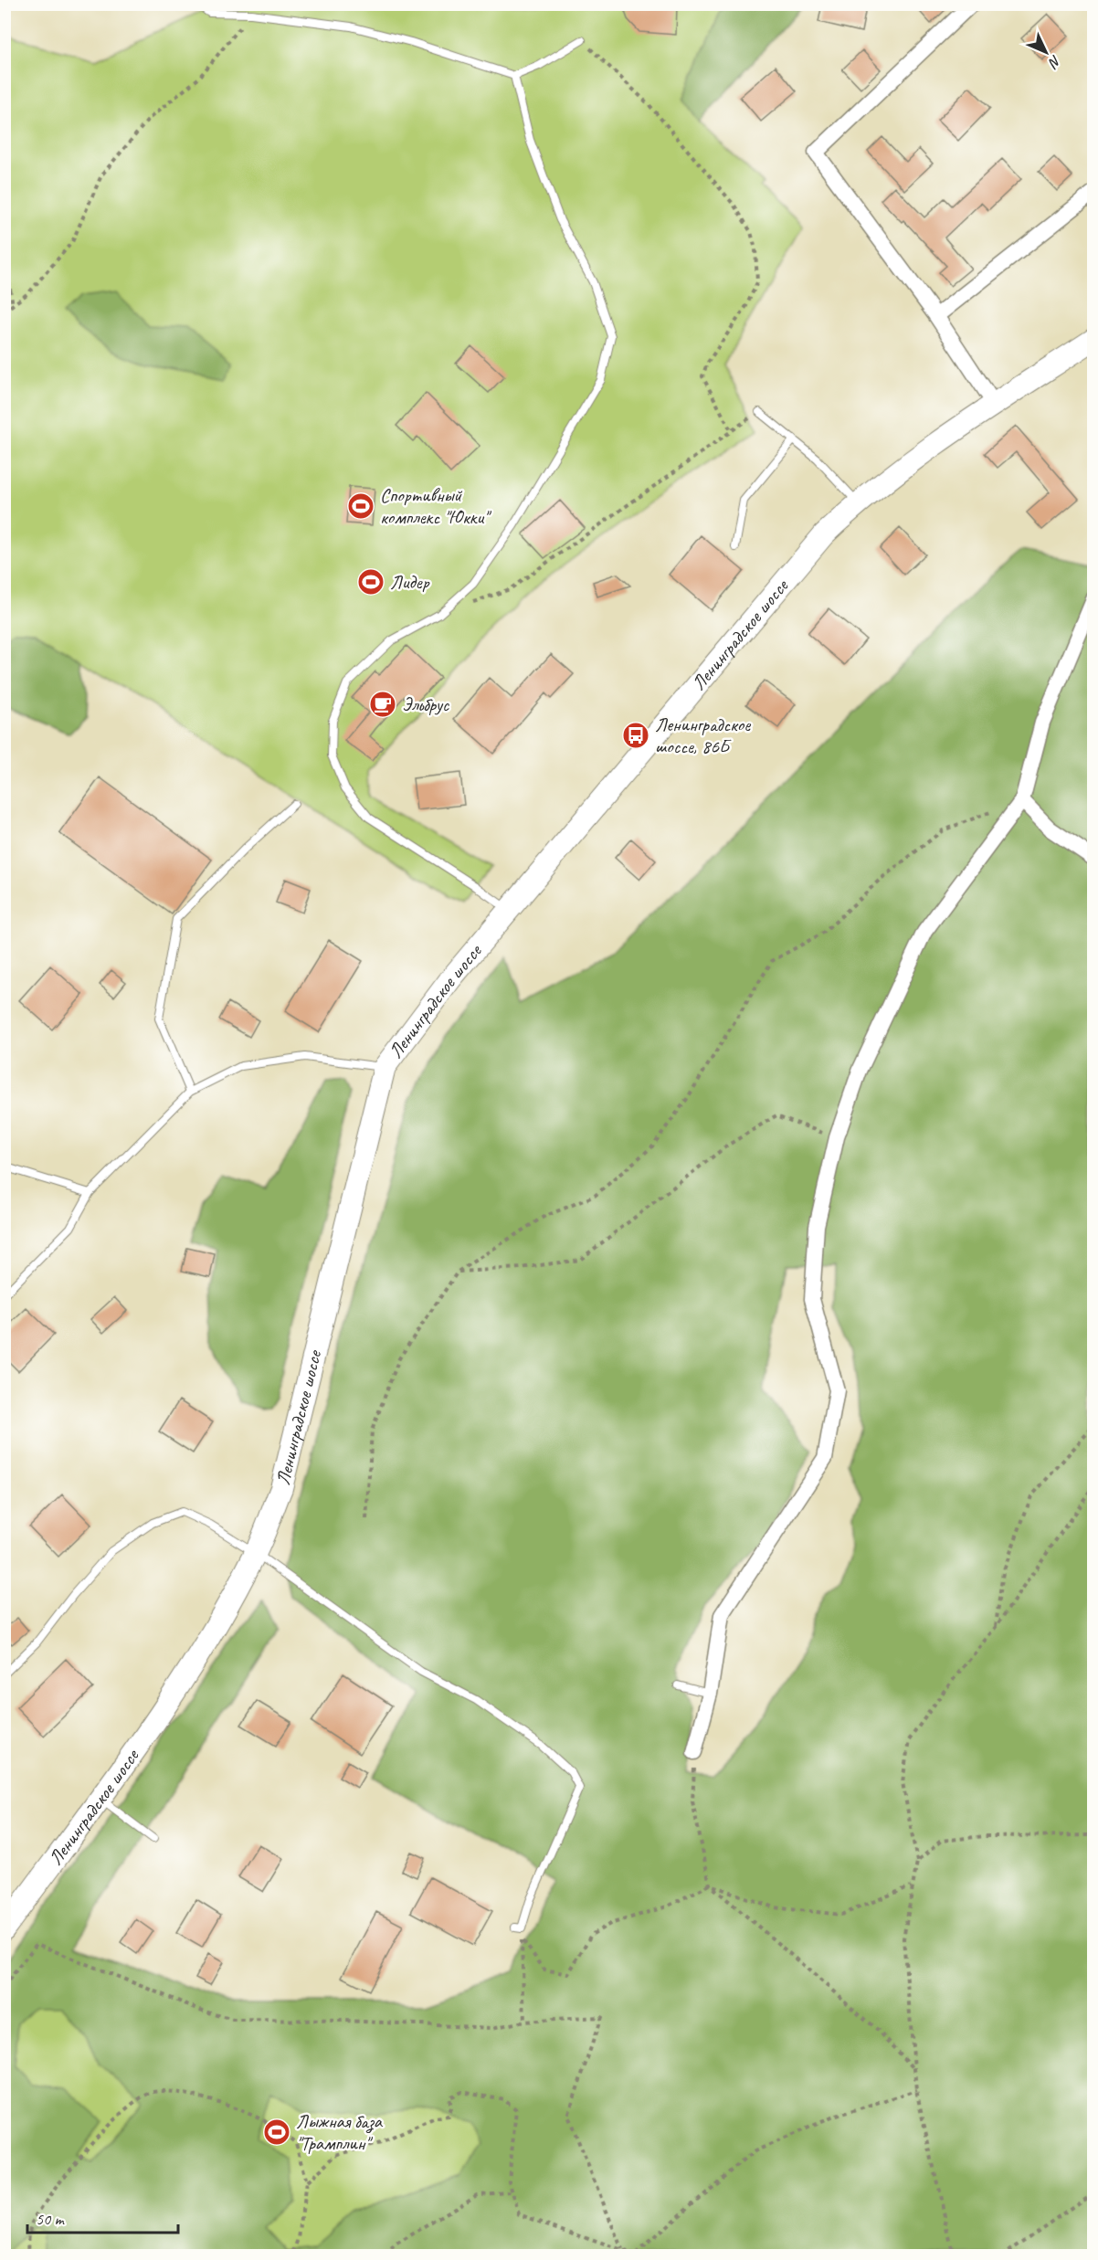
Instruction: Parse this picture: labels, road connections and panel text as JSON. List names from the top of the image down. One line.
{"streets":{"main road":["Ленинградское шоссе"]},"places":{"sports":["Спортивный комплекс \"Юкки\"","Лидер","Лыжная база \"Трамплин\""],"cafe":["Эльбрус"],"bus stop":["Ленинградское шоссе, 86Б"]},"scale_bar":"50 m","north":"bottom right"}
